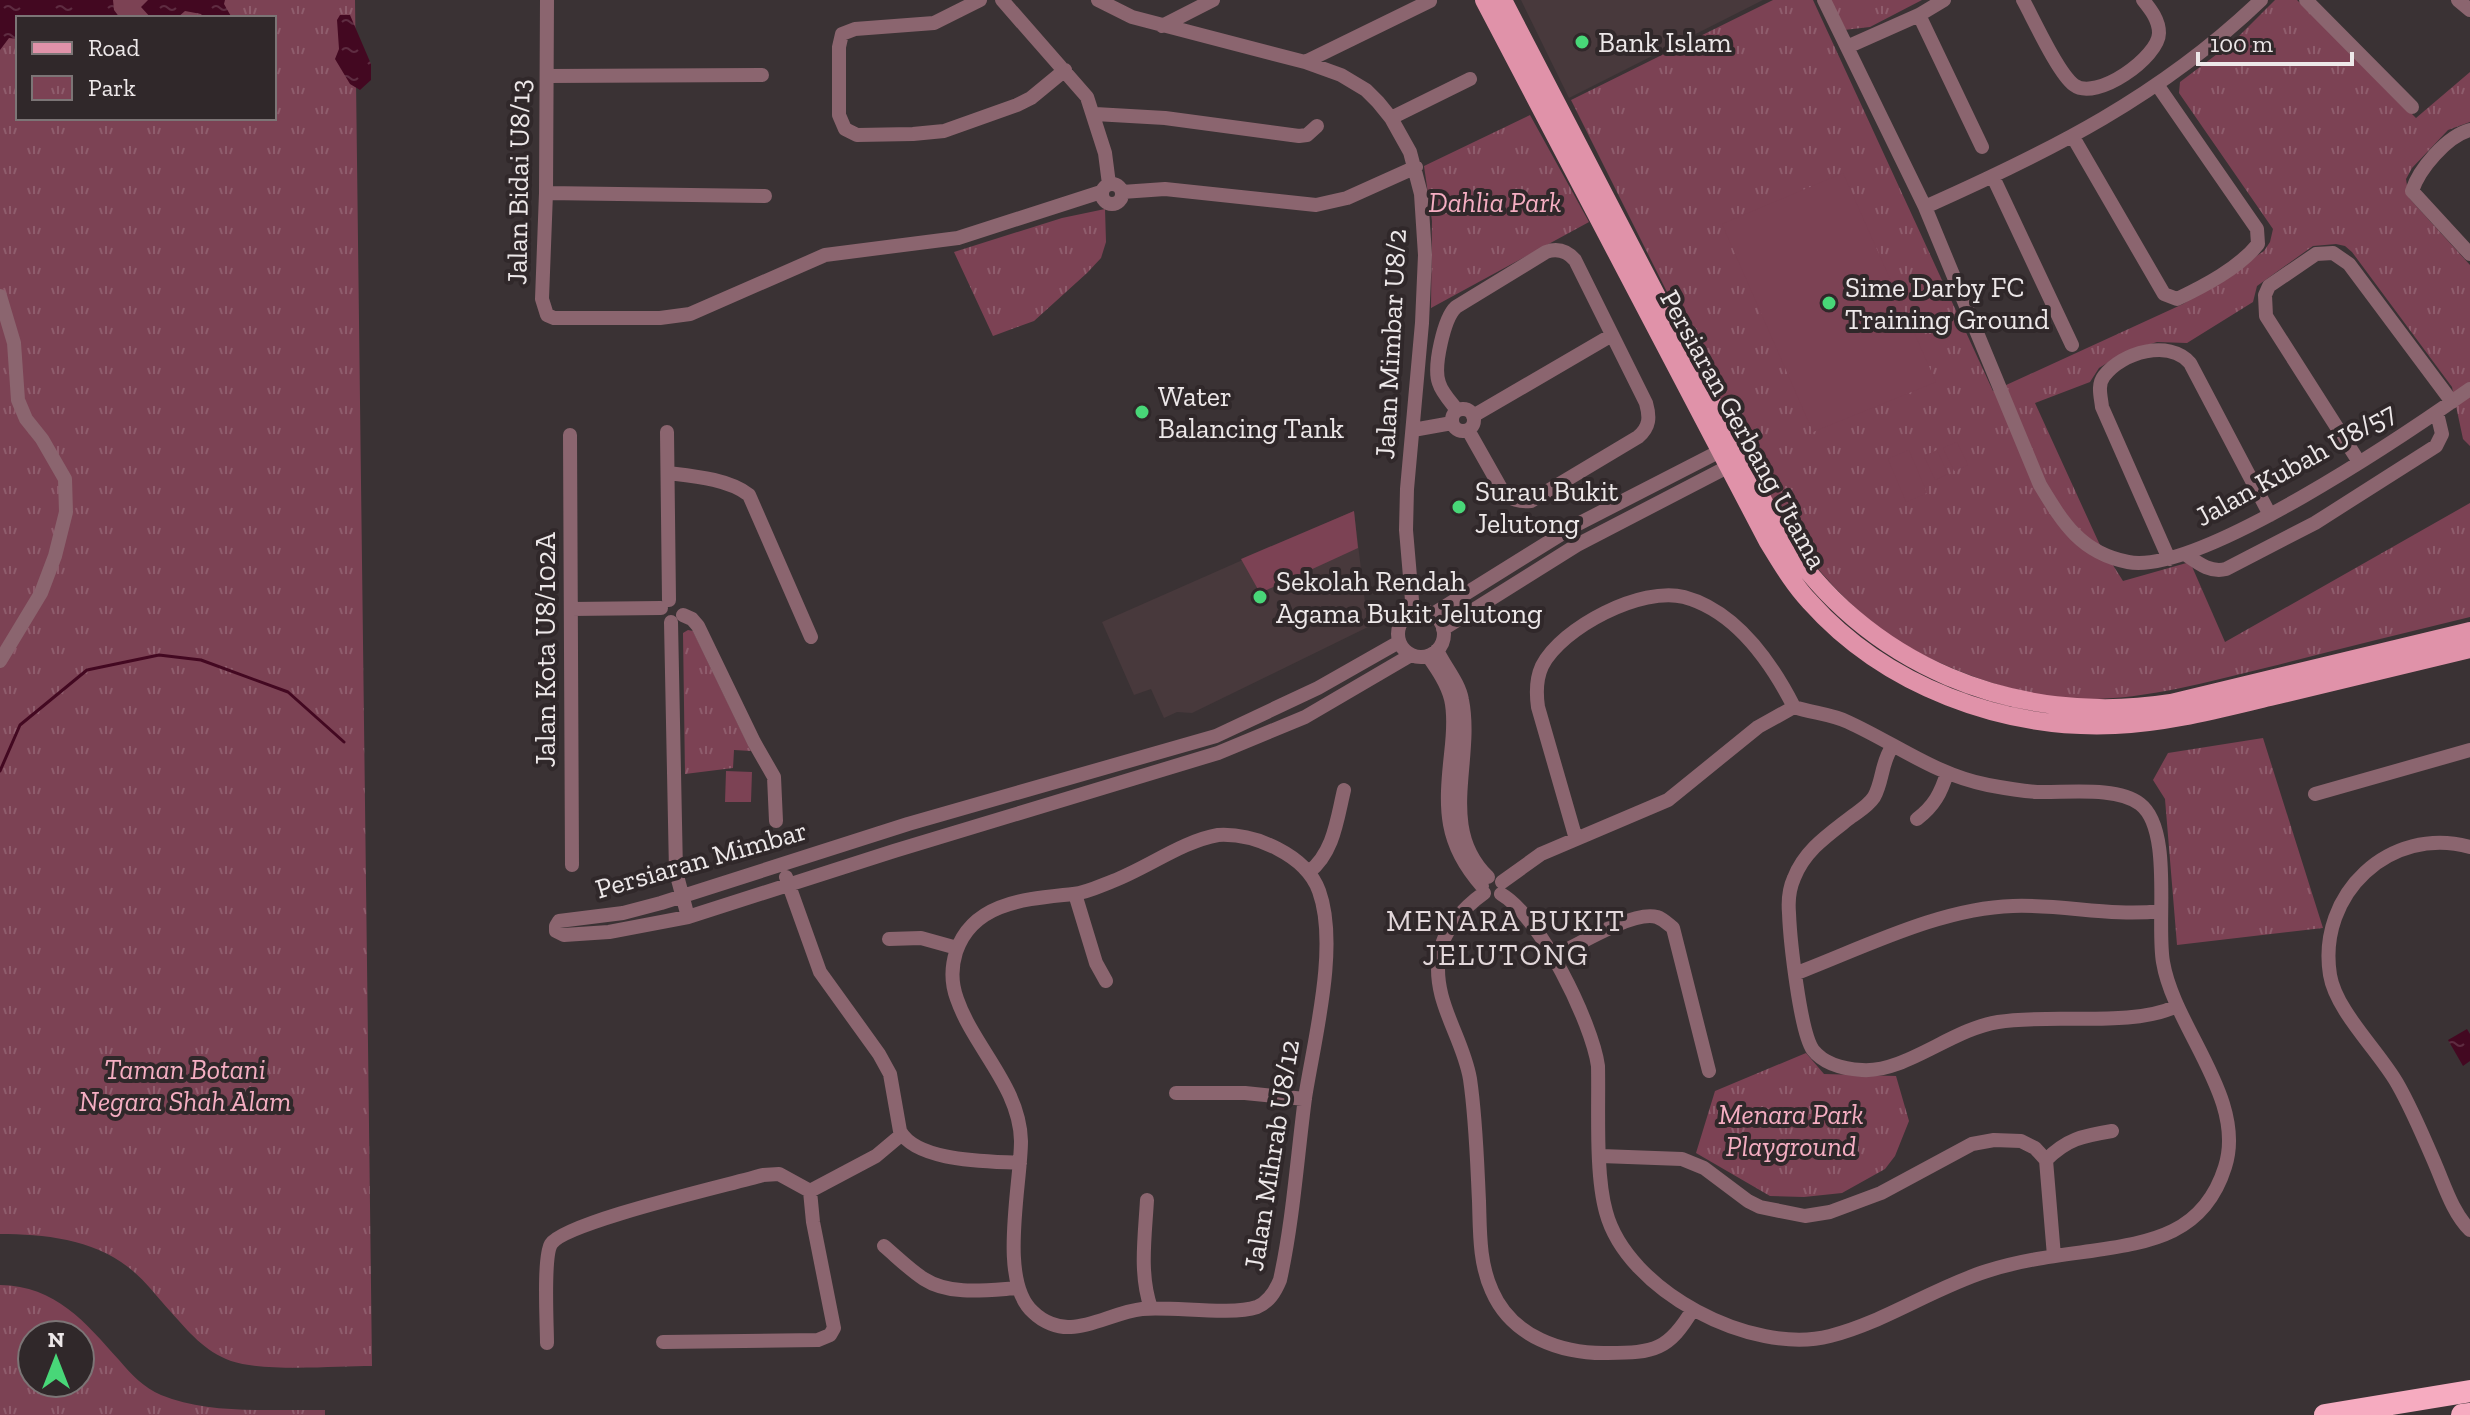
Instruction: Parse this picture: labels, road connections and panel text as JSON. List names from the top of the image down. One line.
{"streets":{"main road":["Persiaran Gerbang Utama"],"street":["Jalan Bidai U8/13","Jalan Mimbar U8/2","Jalan Kubah U8/57","Jalan Kota U8/102A","Persiaran Mimbar","Jalan Mihrab U8/12"]},"crossings":[["Jalan Bidai U8/13","Jalan Mimbar U8/2"],["Jalan Mimbar U8/2","Persiaran Mimbar"]],"districts":["MENARA BUKIT JELUTONG"],"parks":["Dahlia Park","Taman Botani Negara Shah Alam","Menara Park Playground"],"places":["Bank Islam","Sime Darby FC Training Ground","Water Balancing Tank","Surau Bukit Jelutong","Sekolah Rendah Agama Bukit Jelutong"],"legend":["Road","Park"],"scale_bar":"100 m","north":"top"}
